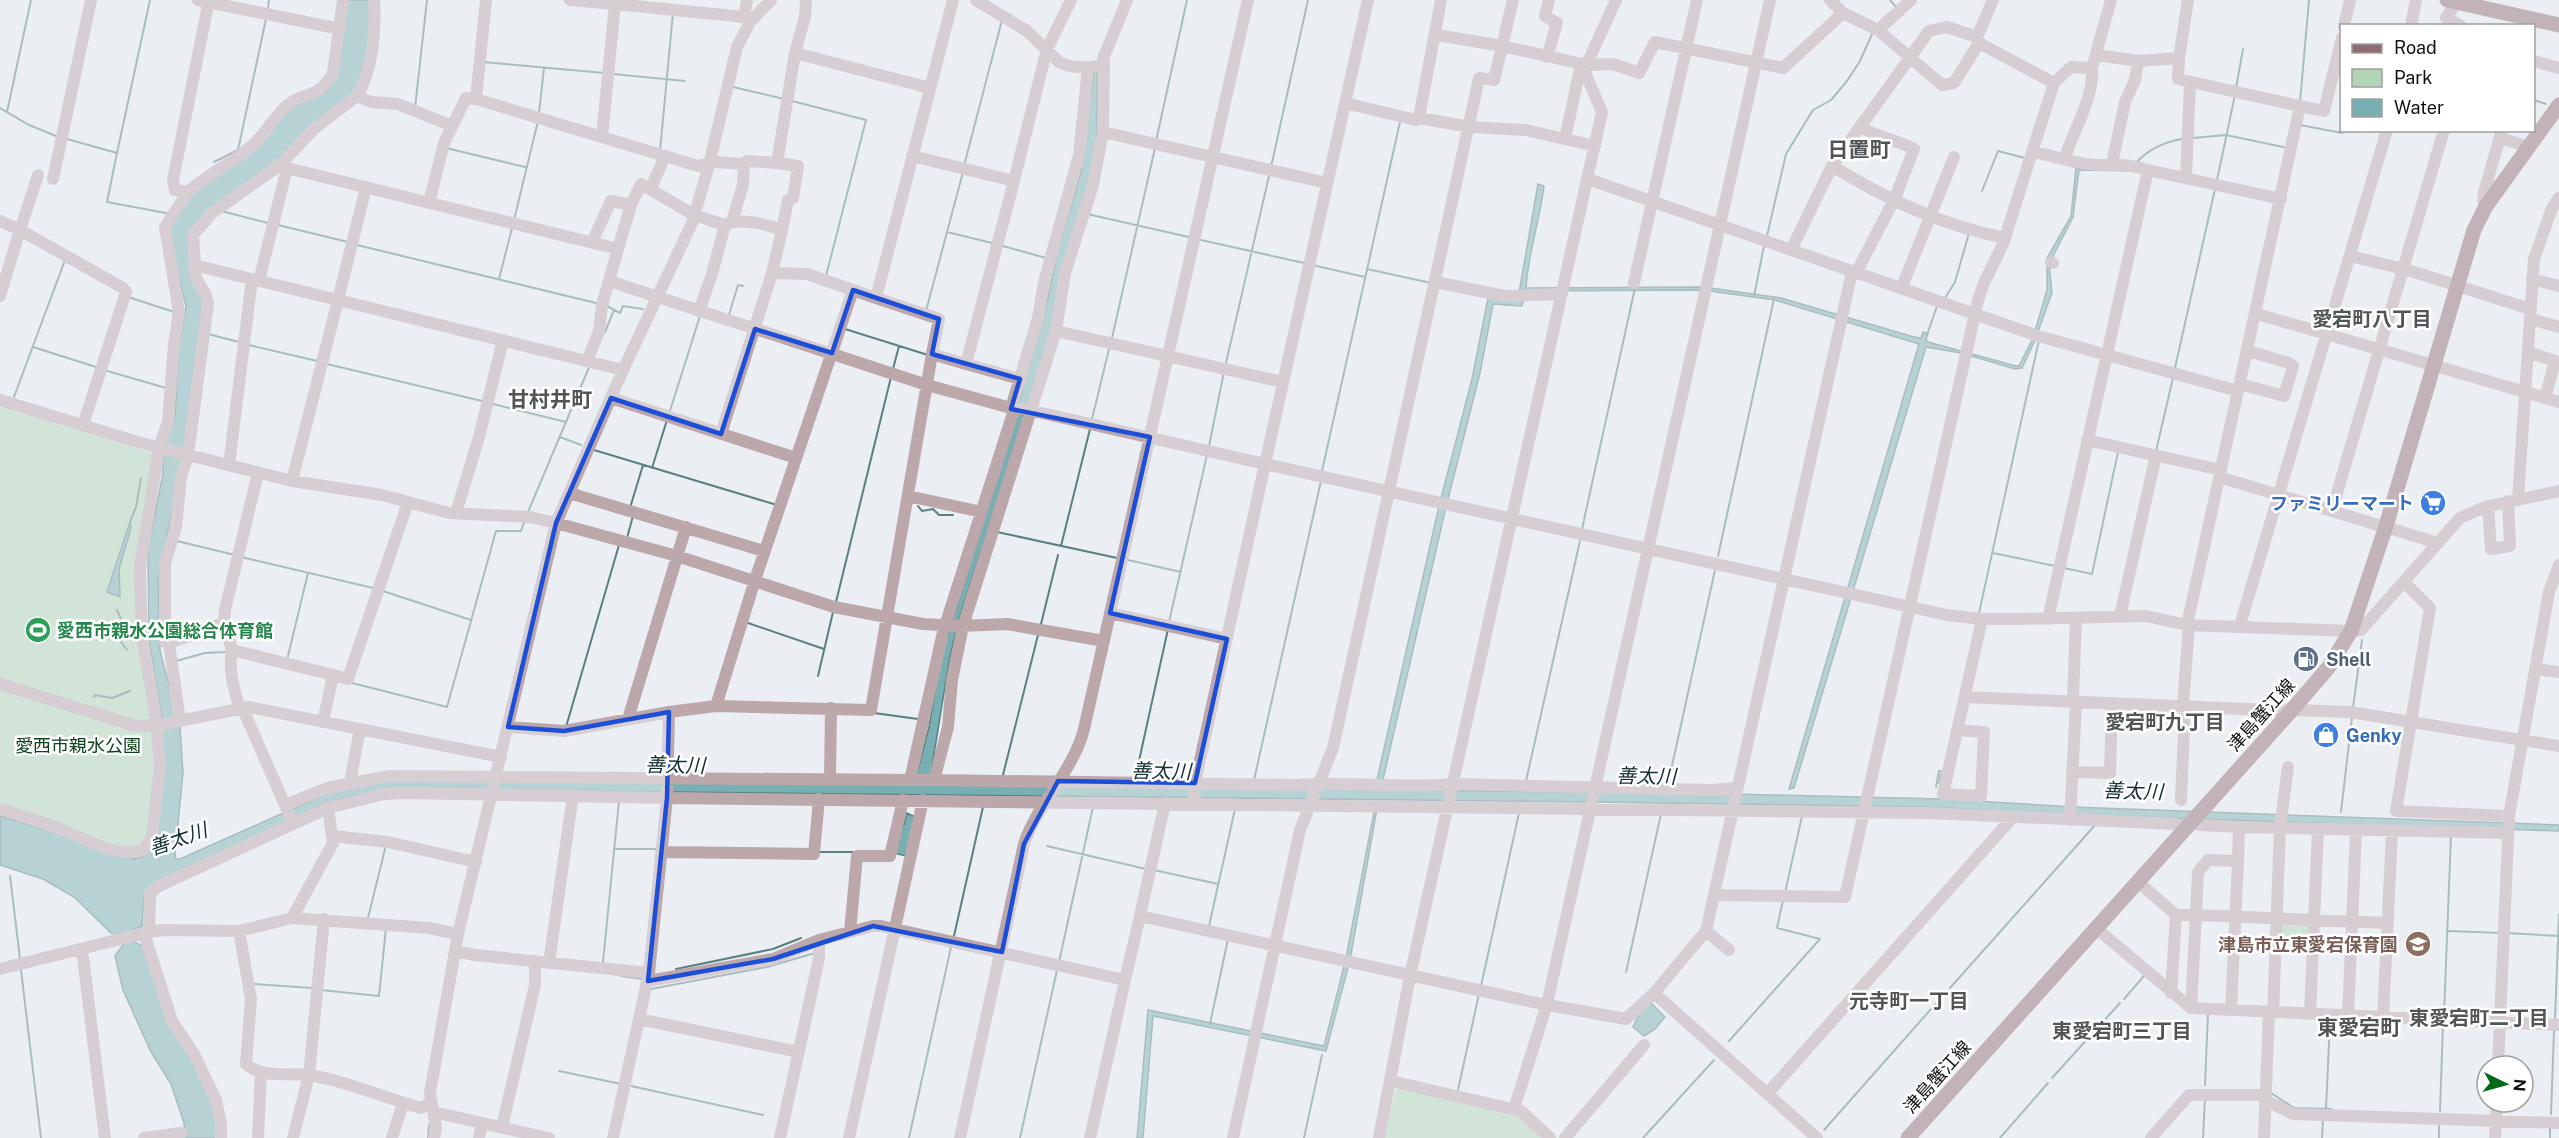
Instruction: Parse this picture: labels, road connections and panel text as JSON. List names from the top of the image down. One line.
{"streets":{"main road":["津島蟹江線"]},"districts":["日置町","愛宕町八丁目","甘村井町","愛宕町九丁目","元寺町一丁目","東愛宕町二丁目","東愛宕町","東愛宕町三丁目"],"water":["善太川"],"parks":["愛西市親水公園"],"places":{"supermarket":["ファミリーマート"],"sports":["愛西市親水公園総合体育館"],"fuel station":["Shell"],"shop":["Genky"],"school or university":["津島市立東愛宕保育園"]},"legend":["Road","Park","Water"],"north":"right"}
